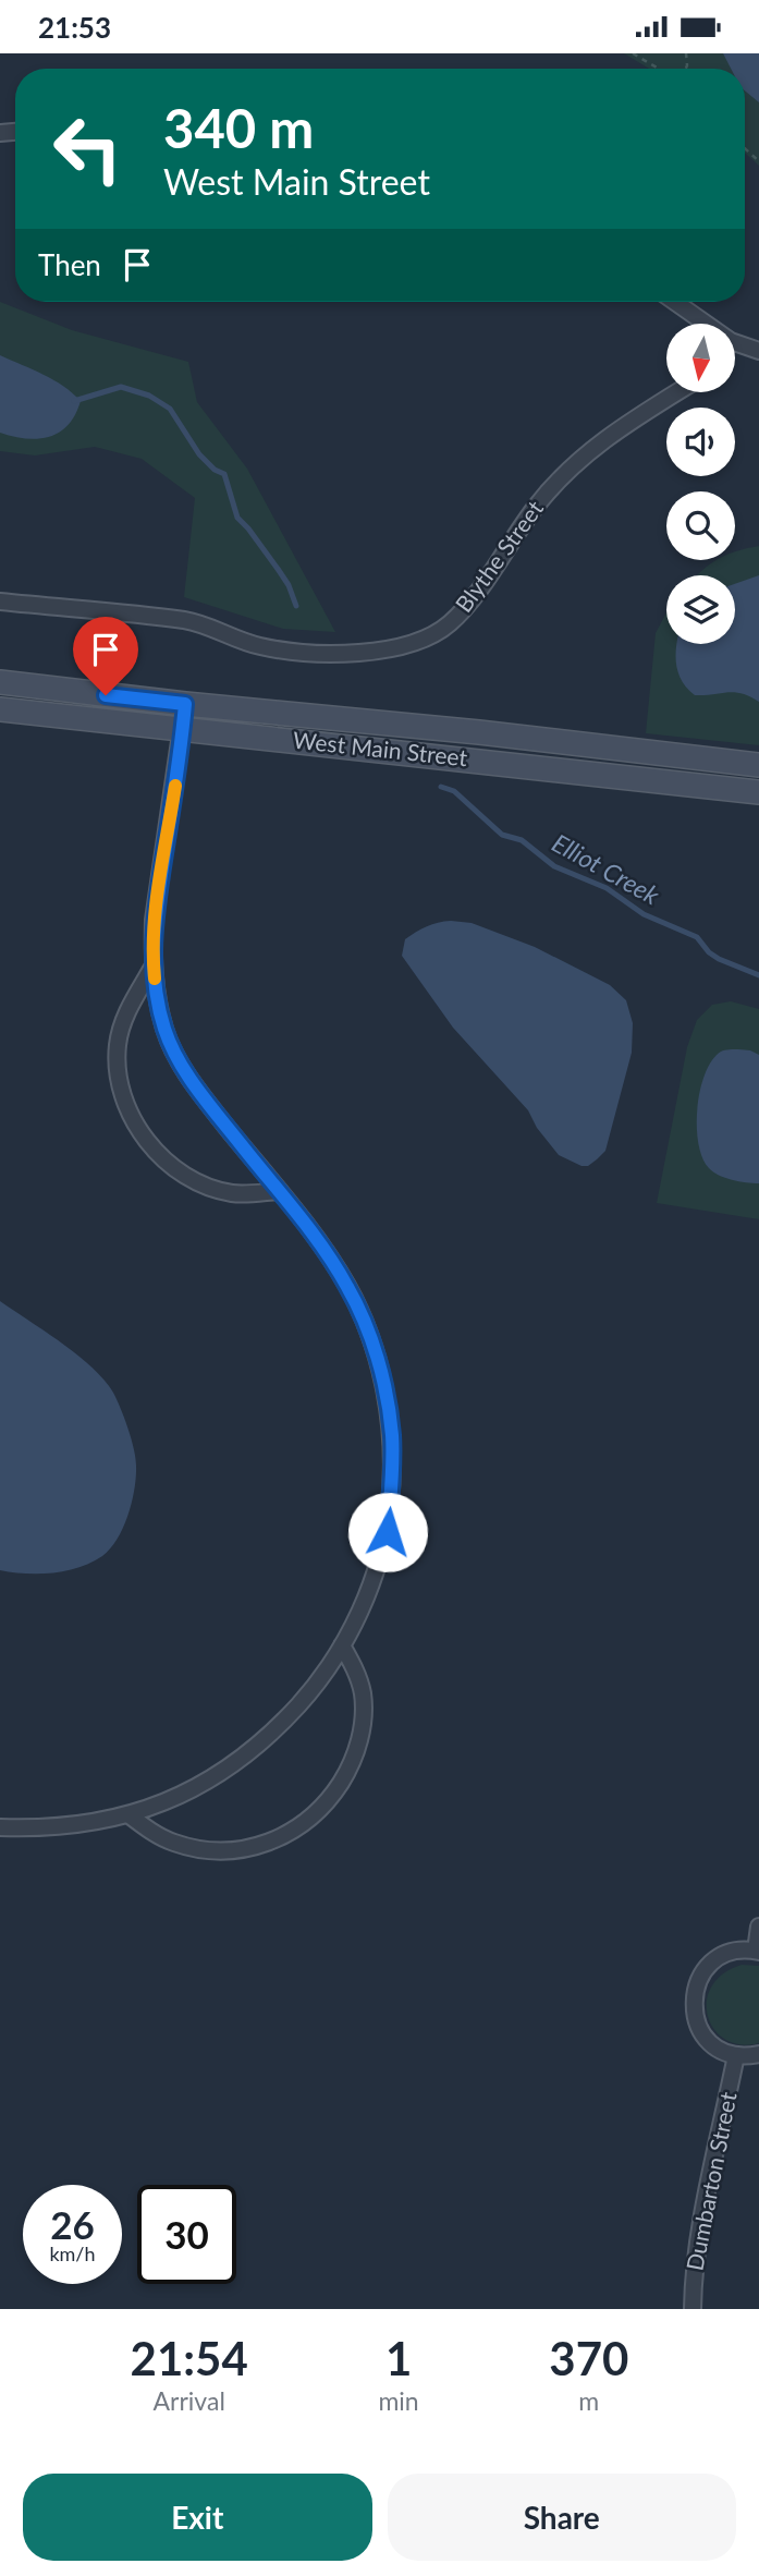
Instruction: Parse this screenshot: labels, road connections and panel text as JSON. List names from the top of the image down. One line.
{"streets":{"street":["Blythe Street","West Main Street","Dumbarton Street"]},"water":["Elliot Creek"],"north":"bottom","page":{"status":"21:53","turn":["340 m","West Main Street"],"then":"Then","speed":"26 km/h","limit":"30","eta":["21:54","Arrival","1","min","370","m"],"buttons":["Exit","Share"]}}
